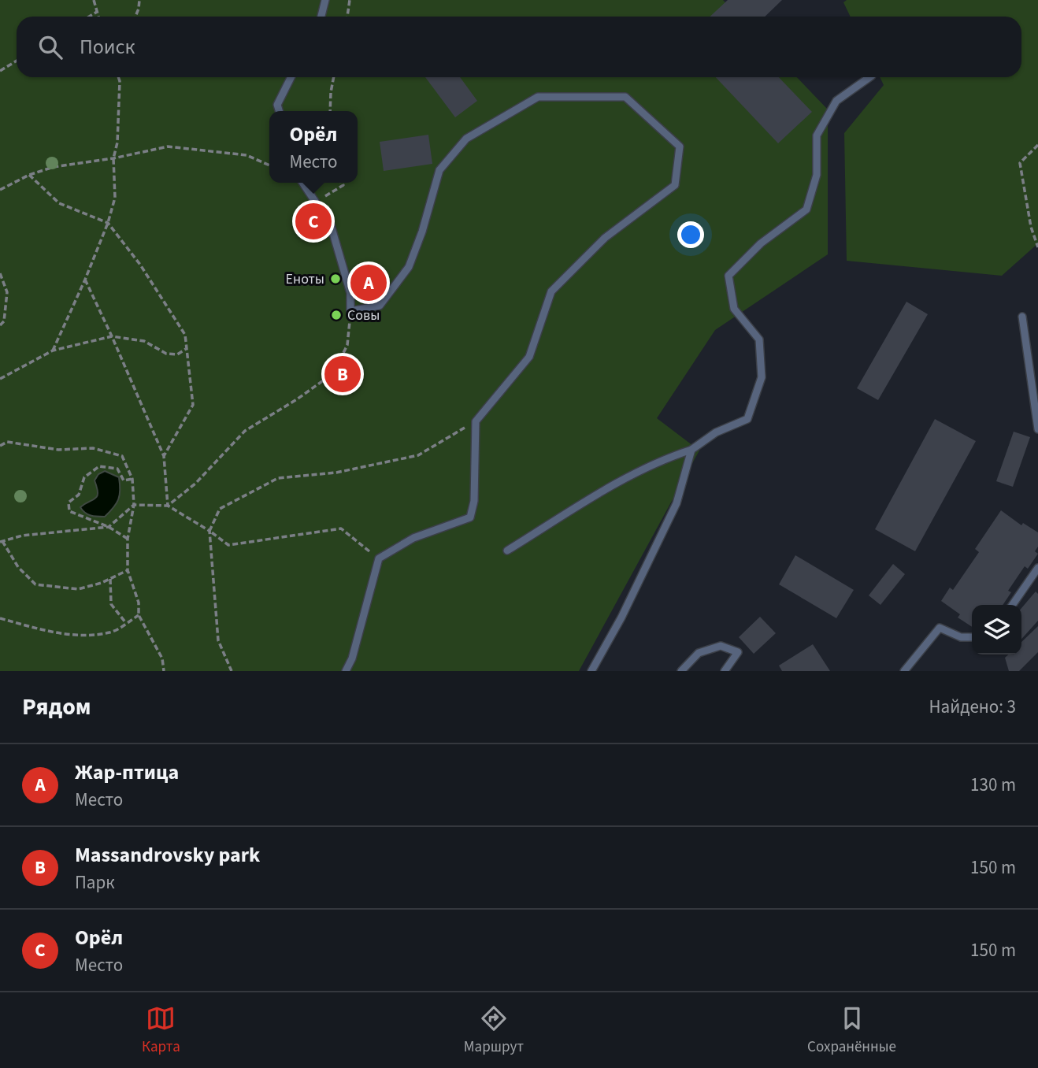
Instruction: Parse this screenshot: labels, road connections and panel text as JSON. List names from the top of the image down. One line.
{"places":["Еноты","Совы"],"page":{"search":"Поиск","popup":["Орёл","Место"],"pins":["C","A","B"],"heading":["Рядом","Найдено: 3"],"list":[{"mark":"A","name":"Жар-птица","note":"Место","value":"130 m"},{"mark":"B","name":"Massandrovsky park","note":"Парк","value":"150 m"},{"mark":"C","name":"Орёл","note":"Место","value":"150 m"}],"nav":["Карта","Маршрут","Сохранённые"]}}
